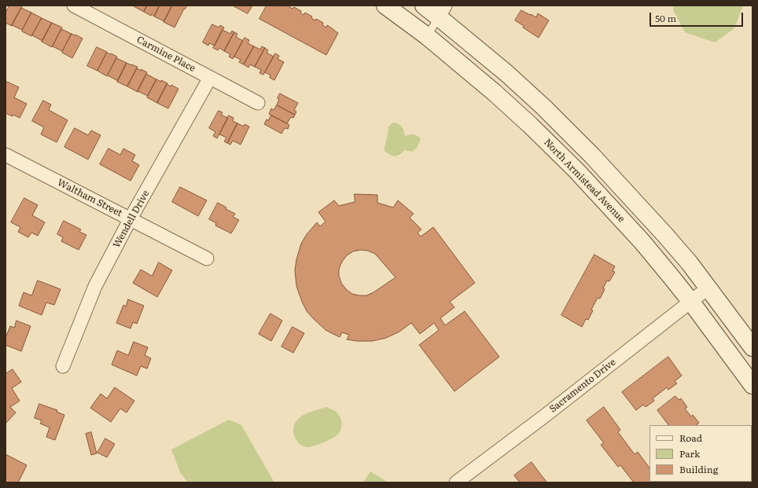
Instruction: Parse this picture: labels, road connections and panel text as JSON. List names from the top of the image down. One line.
{"streets":{"main road":["North Armistead Avenue"],"street":["Carmine Place","Waltham Street","Wendell Drive","Sacramento Drive"]},"crossings":[["Carmine Place","Wendell Drive"],["North Armistead Avenue","Sacramento Drive"],["Waltham Street","Wendell Drive"]],"legend":["Road","Park","Building"],"scale_bar":"50 m"}
